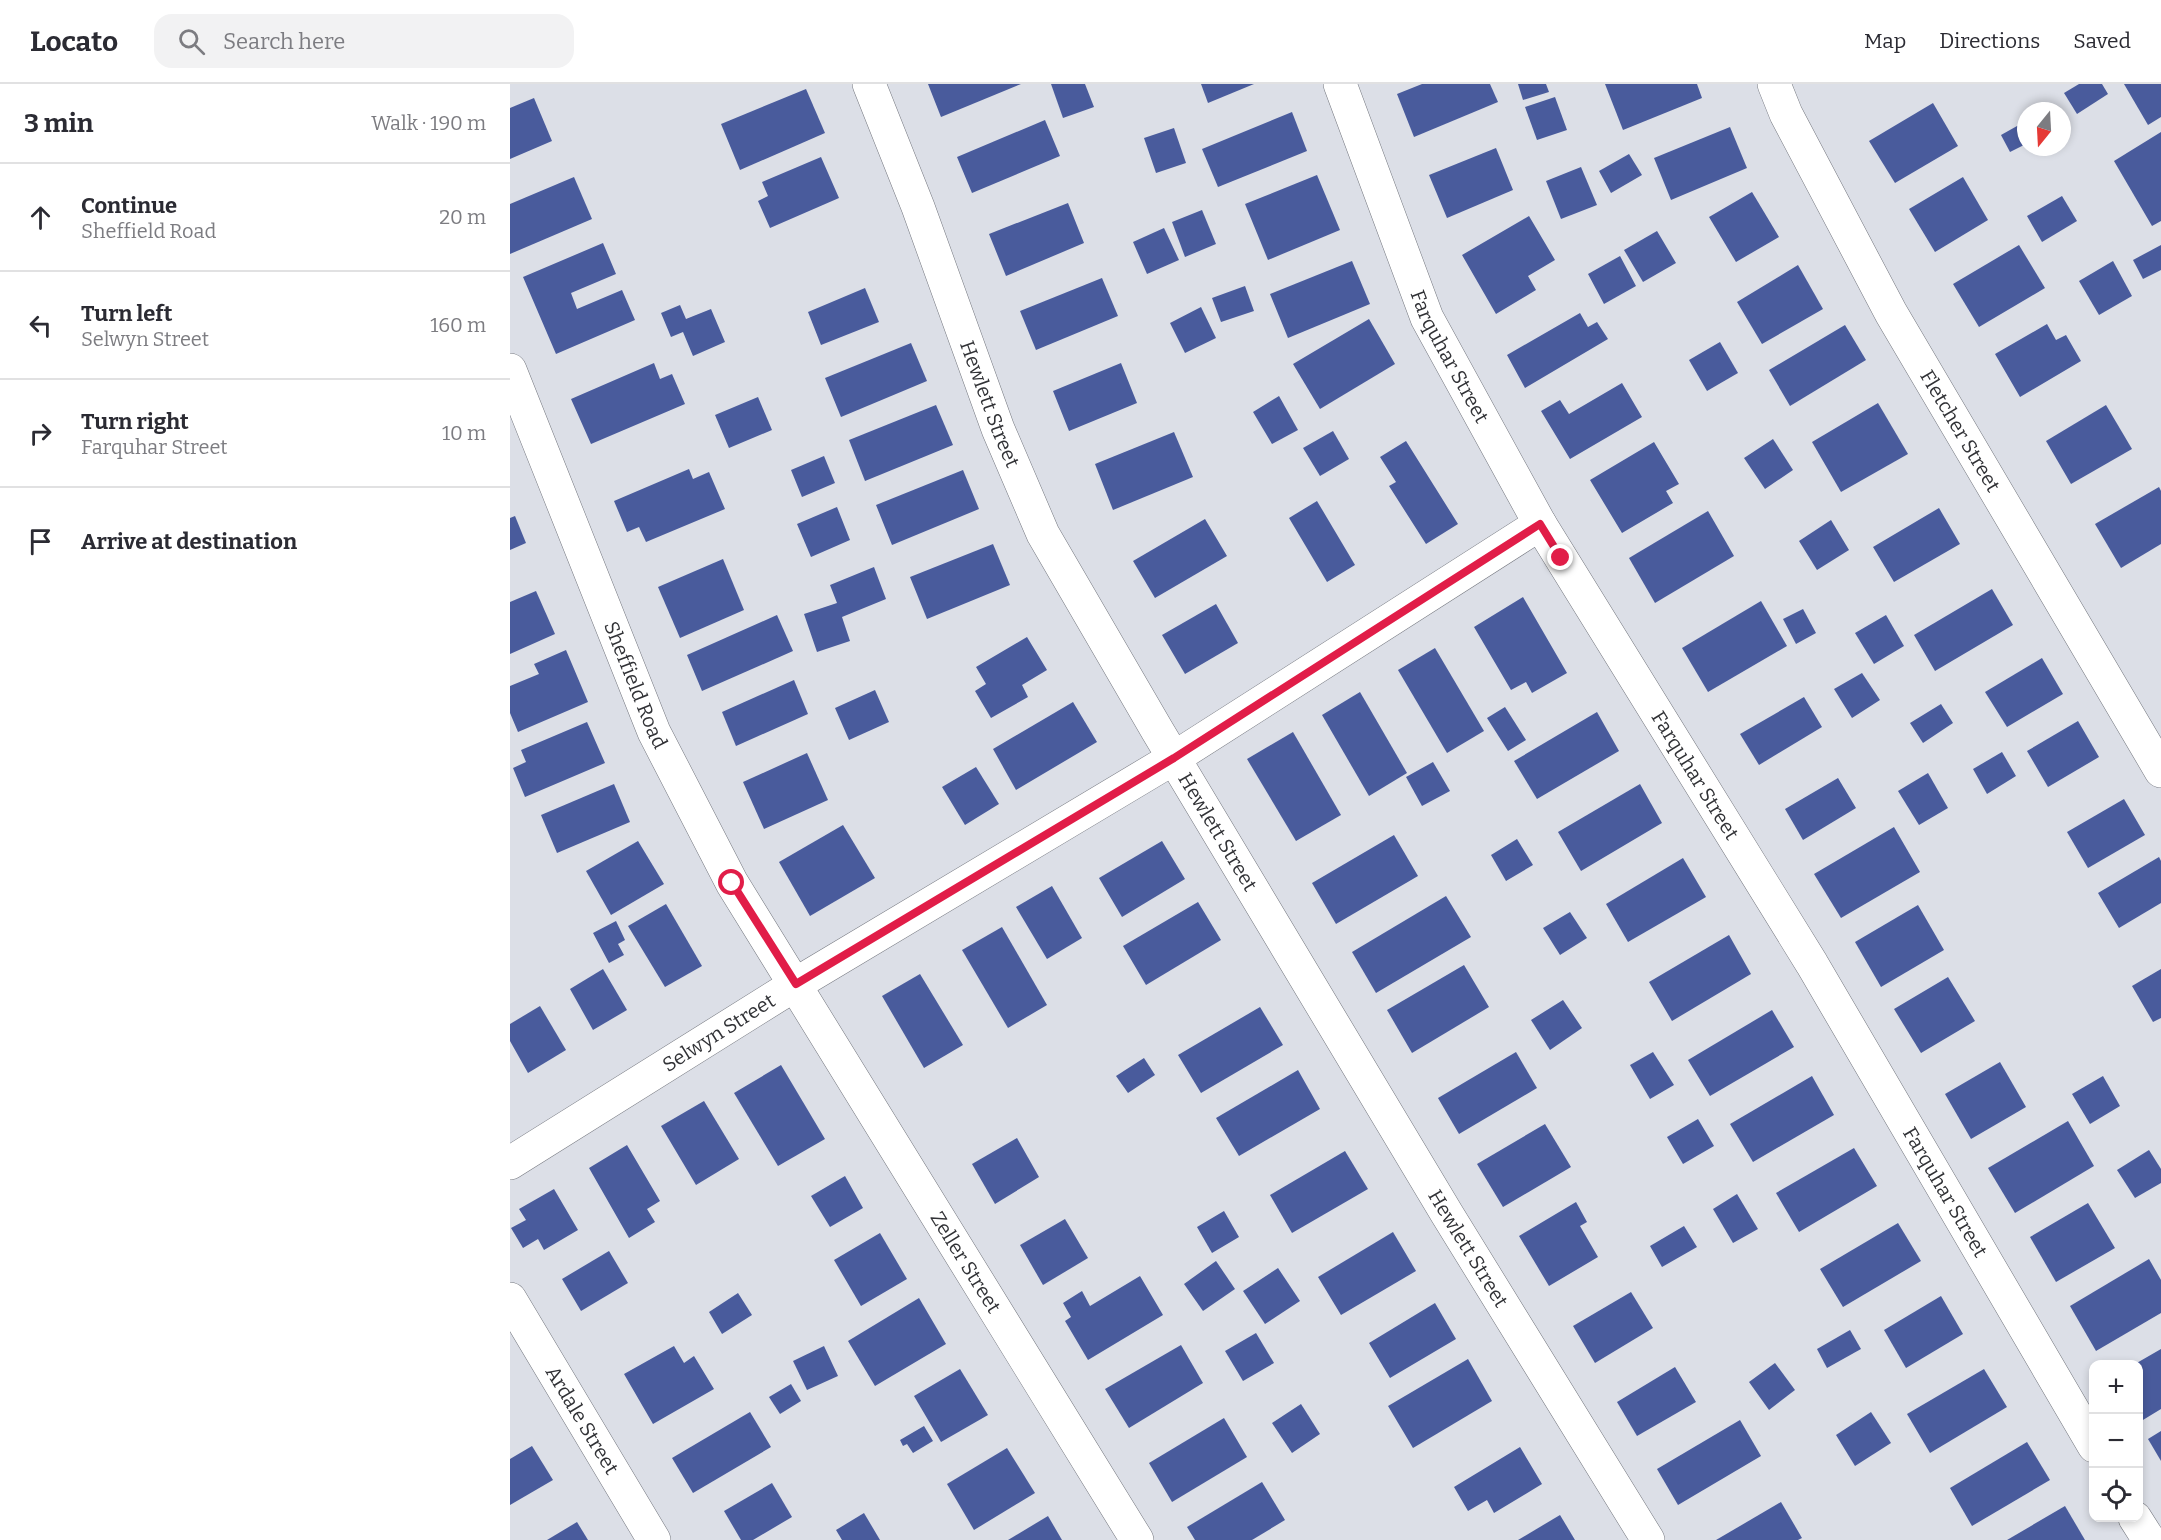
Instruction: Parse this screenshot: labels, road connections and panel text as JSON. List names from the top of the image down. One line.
{"streets":{"street":["Farquhar Street","Hewlett Street","Fletcher Street","Sheffield Road","Selwyn Street","Zeller Street","Ardale Street"]},"crossings":[["Farquhar Street","Selwyn Street"],["Hewlett Street","Selwyn Street"],["Sheffield Road","Selwyn Street"],["Sheffield Road","Zeller Street"],["Selwyn Street","Zeller Street"]],"north":"bottom","page":{"header":"Locato","search":"Search here","nav":["Map","Directions","Saved"],"heading":["3 min","Walk · 190 m"],"list":[["Continue","Sheffield Road","20 m"],["Turn left","Selwyn Street","160 m"],["Turn right","Farquhar Street","10 m"],"Arrive at destination"],"map_buttons":["+","−"]}}
